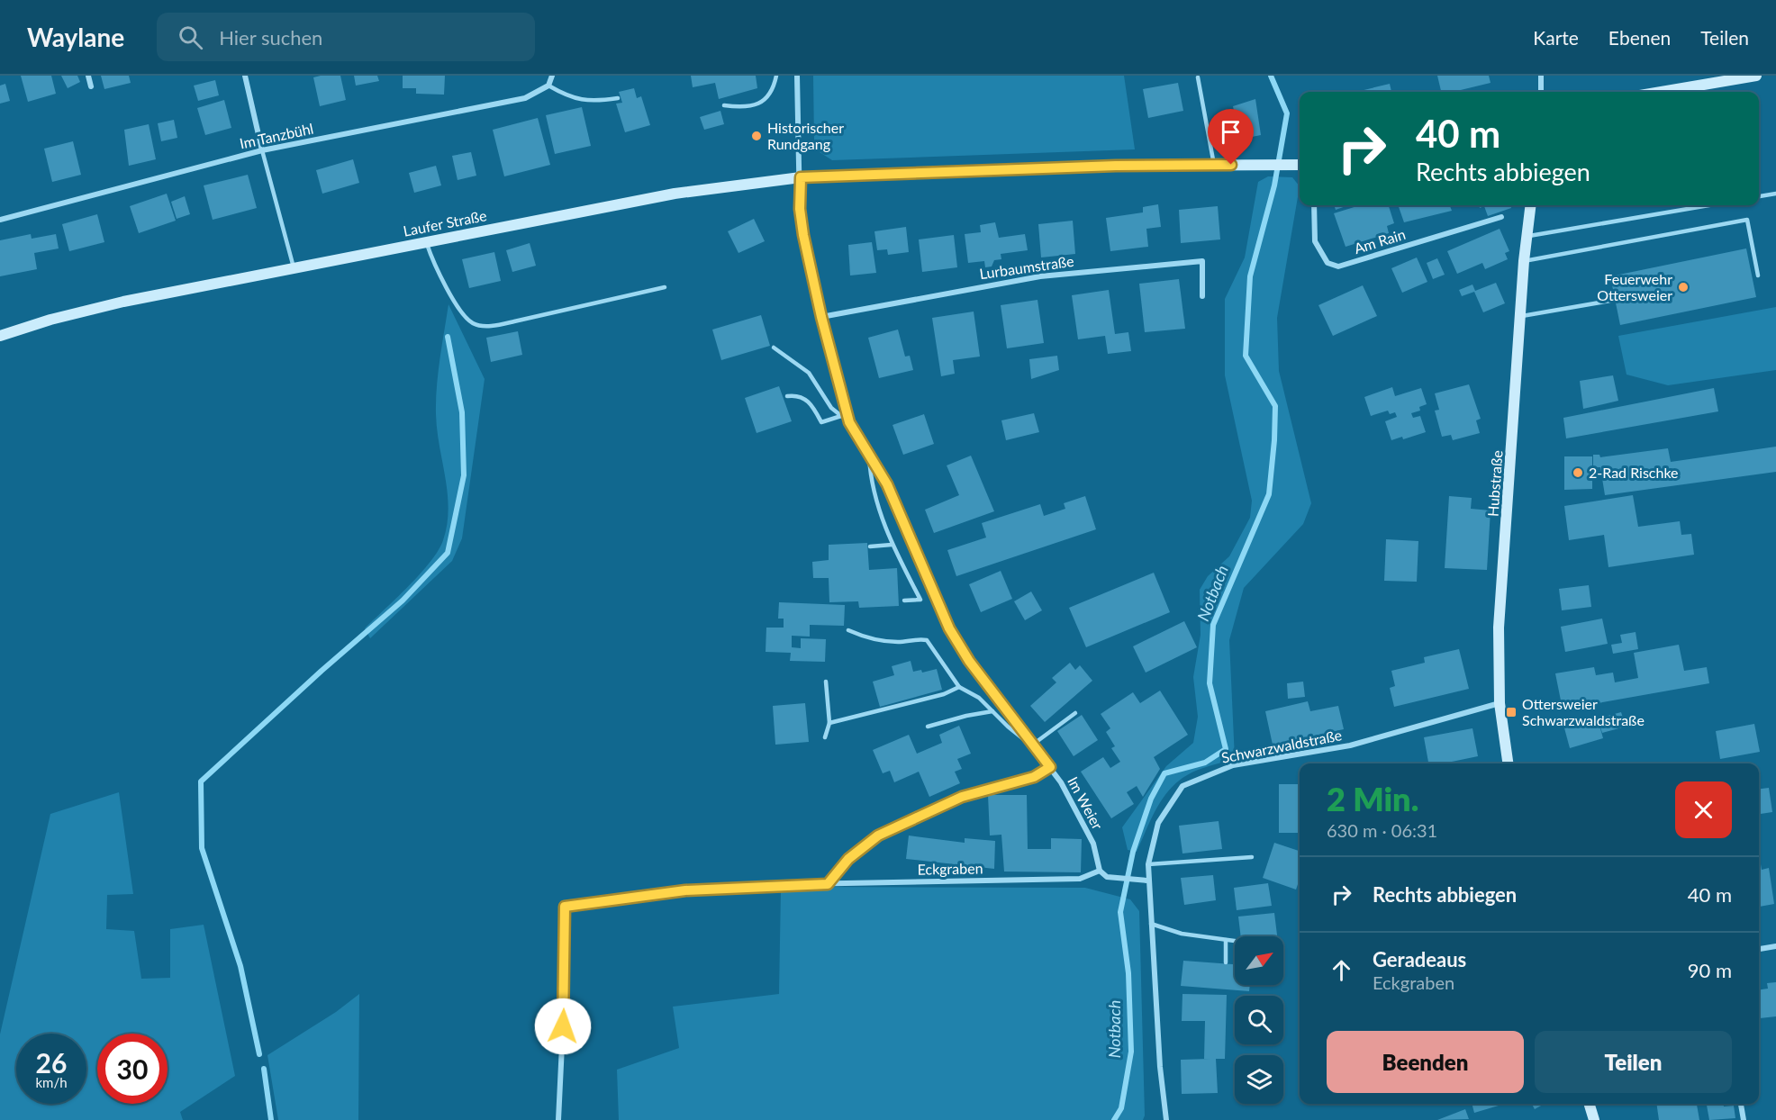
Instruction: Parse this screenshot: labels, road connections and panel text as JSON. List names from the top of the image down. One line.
{"streets":{"main road":["Laufer Straße","Hubstraße"],"street":["Im Tanzbühl","Am Rain","Lurbaumstraße","Schwarzwaldstraße","Im Weier","Eckgraben"]},"crossings":[["Laufer Straße","Im Weier"],["Lurbaumstraße","Im Weier"],["Hubstraße","Schwarzwaldstraße"],["Im Weier","Eckgraben"]],"water":["Notbach"],"places":{"other":["Historischer Rundgang","Feuerwehr Ottersweier","2-Rad Rischke"],"transit":["Ottersweier Schwarzwaldstraße"]},"north":"top right","page":{"header":"Waylane","search":"Hier suchen","nav":["Karte","Ebenen","Teilen"],"turn":["40 m","Rechts abbiegen"],"heading":["2 Min.","630 m · 06:31"],"list":[{"name":"Rechts abbiegen","value":"40 m"},{"name":"Geradeaus","note":"Eckgraben","value":"90 m"}],"buttons":["Beenden","Teilen"],"speed":"26 km/h","limit":"30"}}
